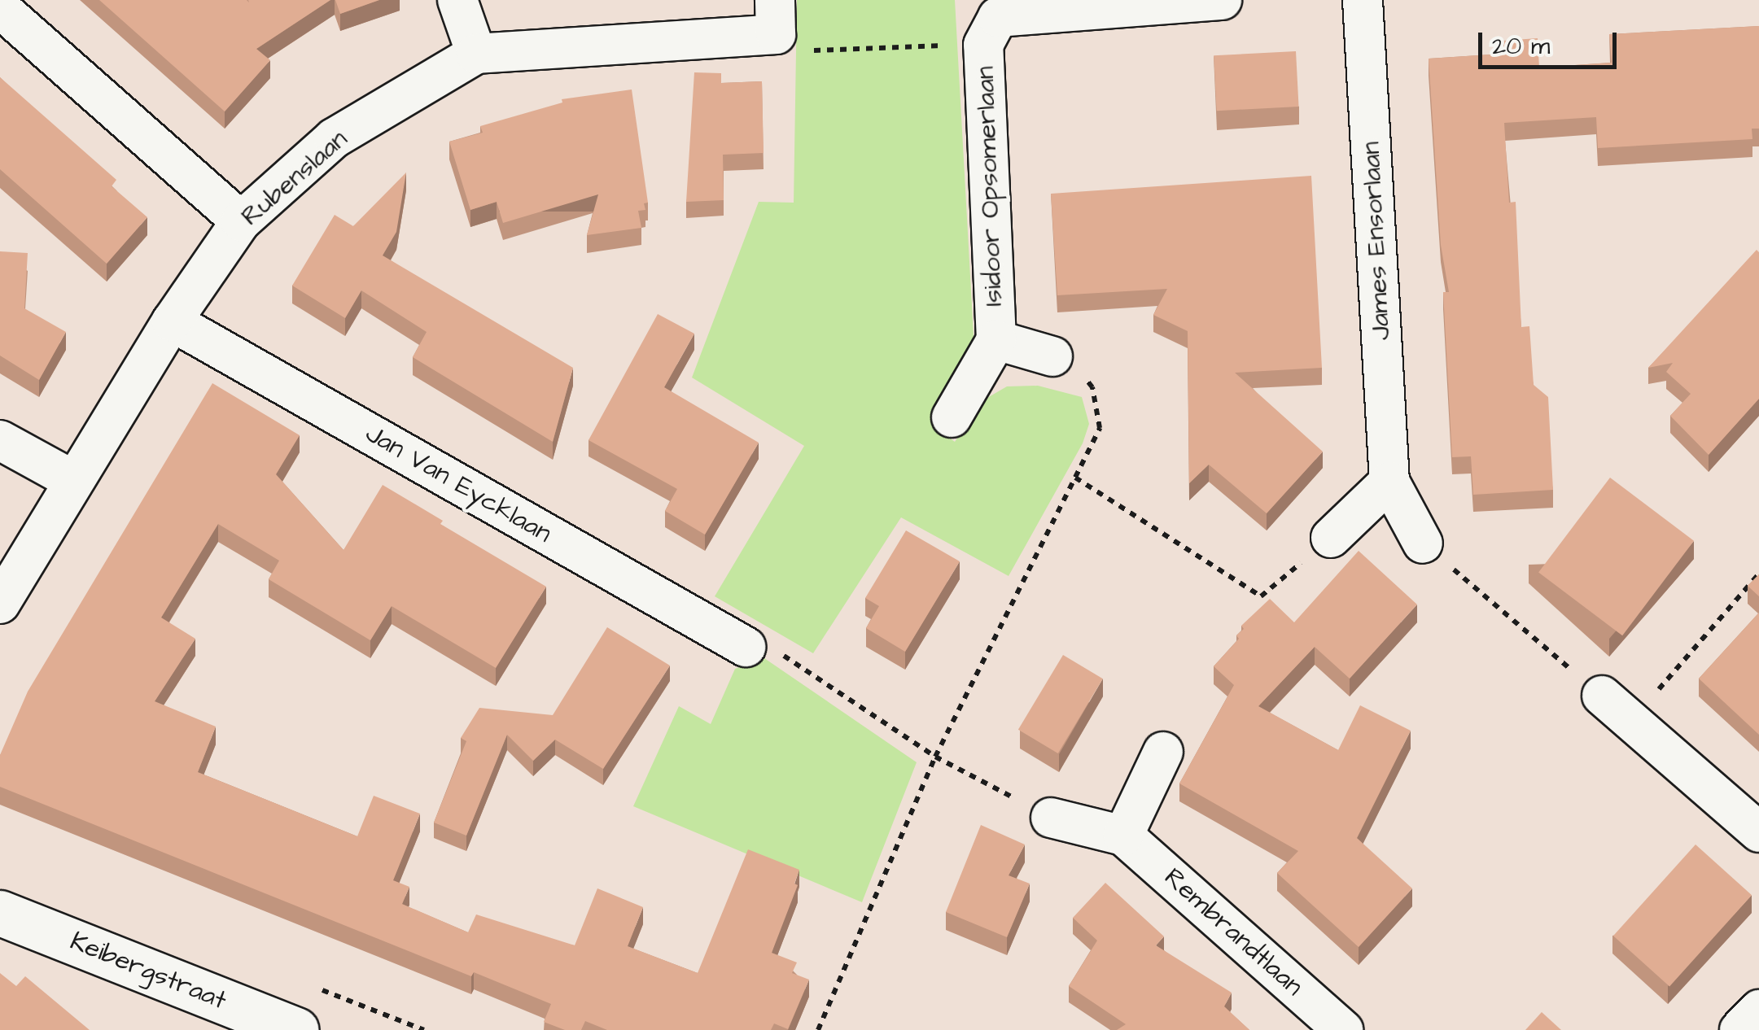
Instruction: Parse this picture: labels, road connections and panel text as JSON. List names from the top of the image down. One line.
{"streets":{"street":["Rubenslaan","Isidoor Opsomerlaan","James Ensorlaan","Jan Van Eycklaan","Rembrandtlaan","Keibergstraat"]},"crossings":[["Rubenslaan","Jan Van Eycklaan"]],"scale_bar":"20 m"}
